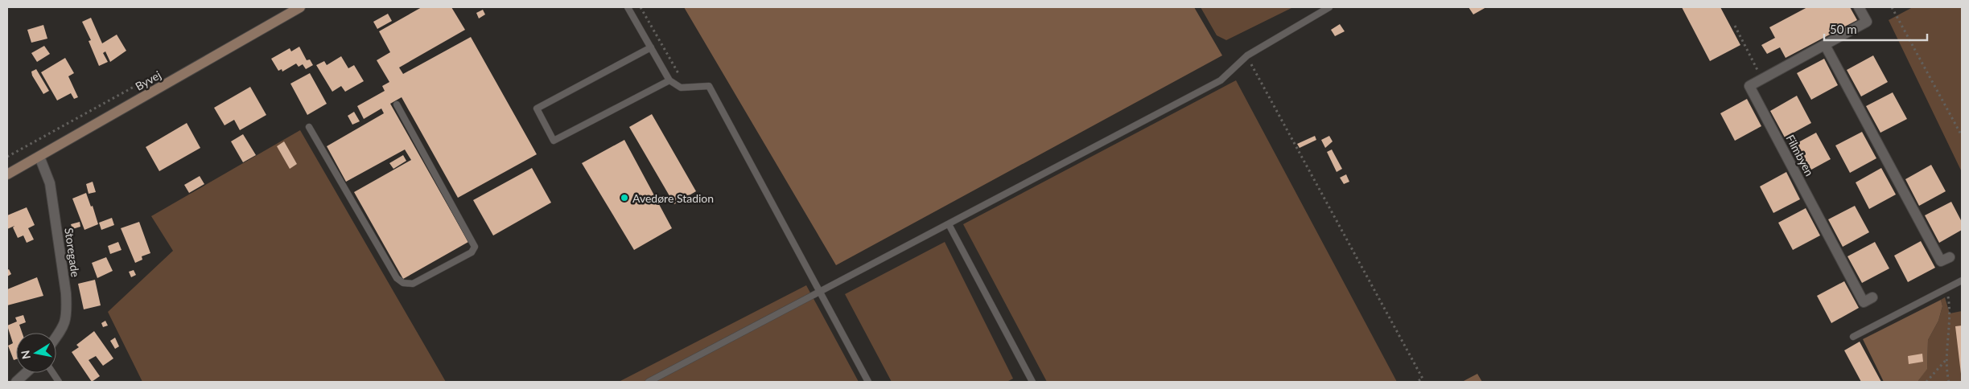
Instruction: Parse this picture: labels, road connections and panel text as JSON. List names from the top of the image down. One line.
{"streets":{"street":["Byvej","Filmbyen","Storegade"]},"crossings":[["Byvej","Storegade"]],"places":["Avedøre Stadion"],"scale_bar":"50 m","north":"left"}
